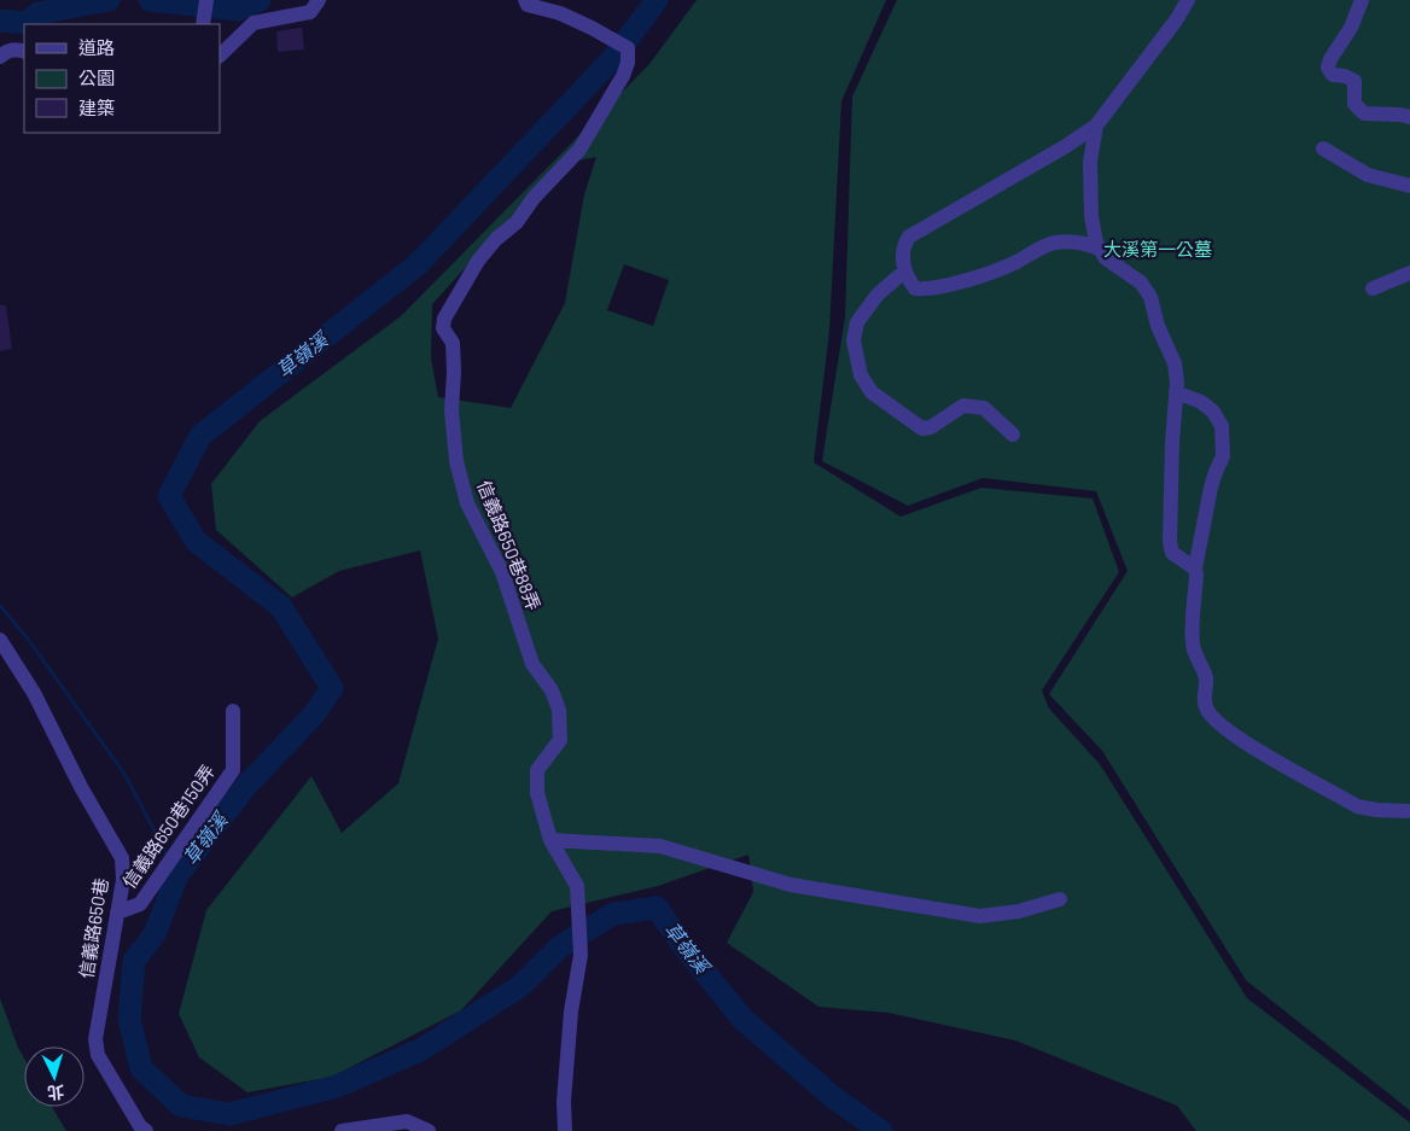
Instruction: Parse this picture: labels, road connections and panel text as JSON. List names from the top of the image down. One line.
{"streets":{"lane":["信義路650巷88弄","信義路650巷150弄","信義路650巷"]},"crossings":[["信義路650巷150弄","信義路650巷"]],"water":["草嶺溪"],"parks":["大溪第一公墓"],"legend":["道路","公園","建築"],"north":"bottom"}
